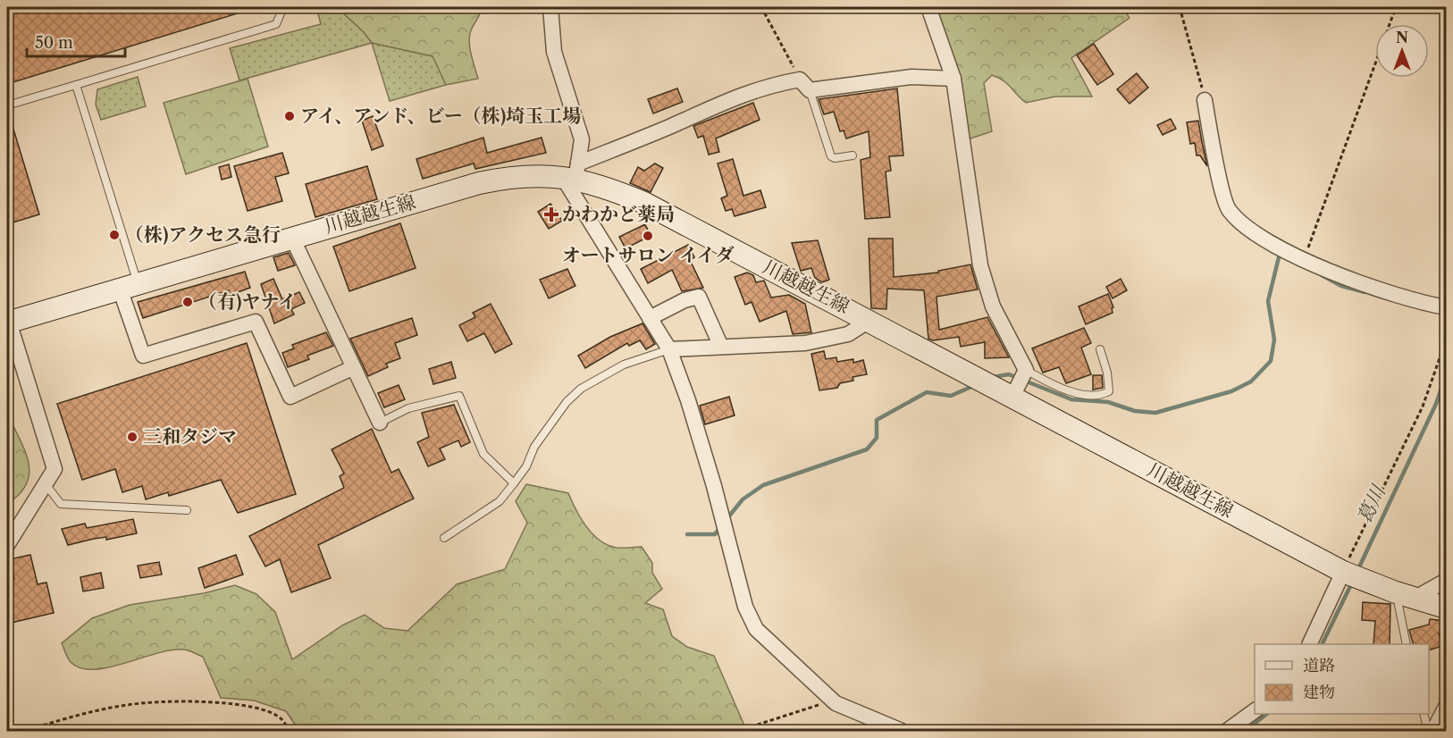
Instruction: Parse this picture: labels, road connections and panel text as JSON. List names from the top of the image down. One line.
{"streets":{"main road":["川越越生線"]},"water":["葛川"],"places":{"other":["アイ、アンド、ビー（株)埼玉工場","（株)アクセス急行","オートサロン イイダ","（有)ヤナイ","三和タジマ"],"health":["かわかど薬局"]},"legend":["道路","建物"],"scale_bar":"50 m","north":"top"}
